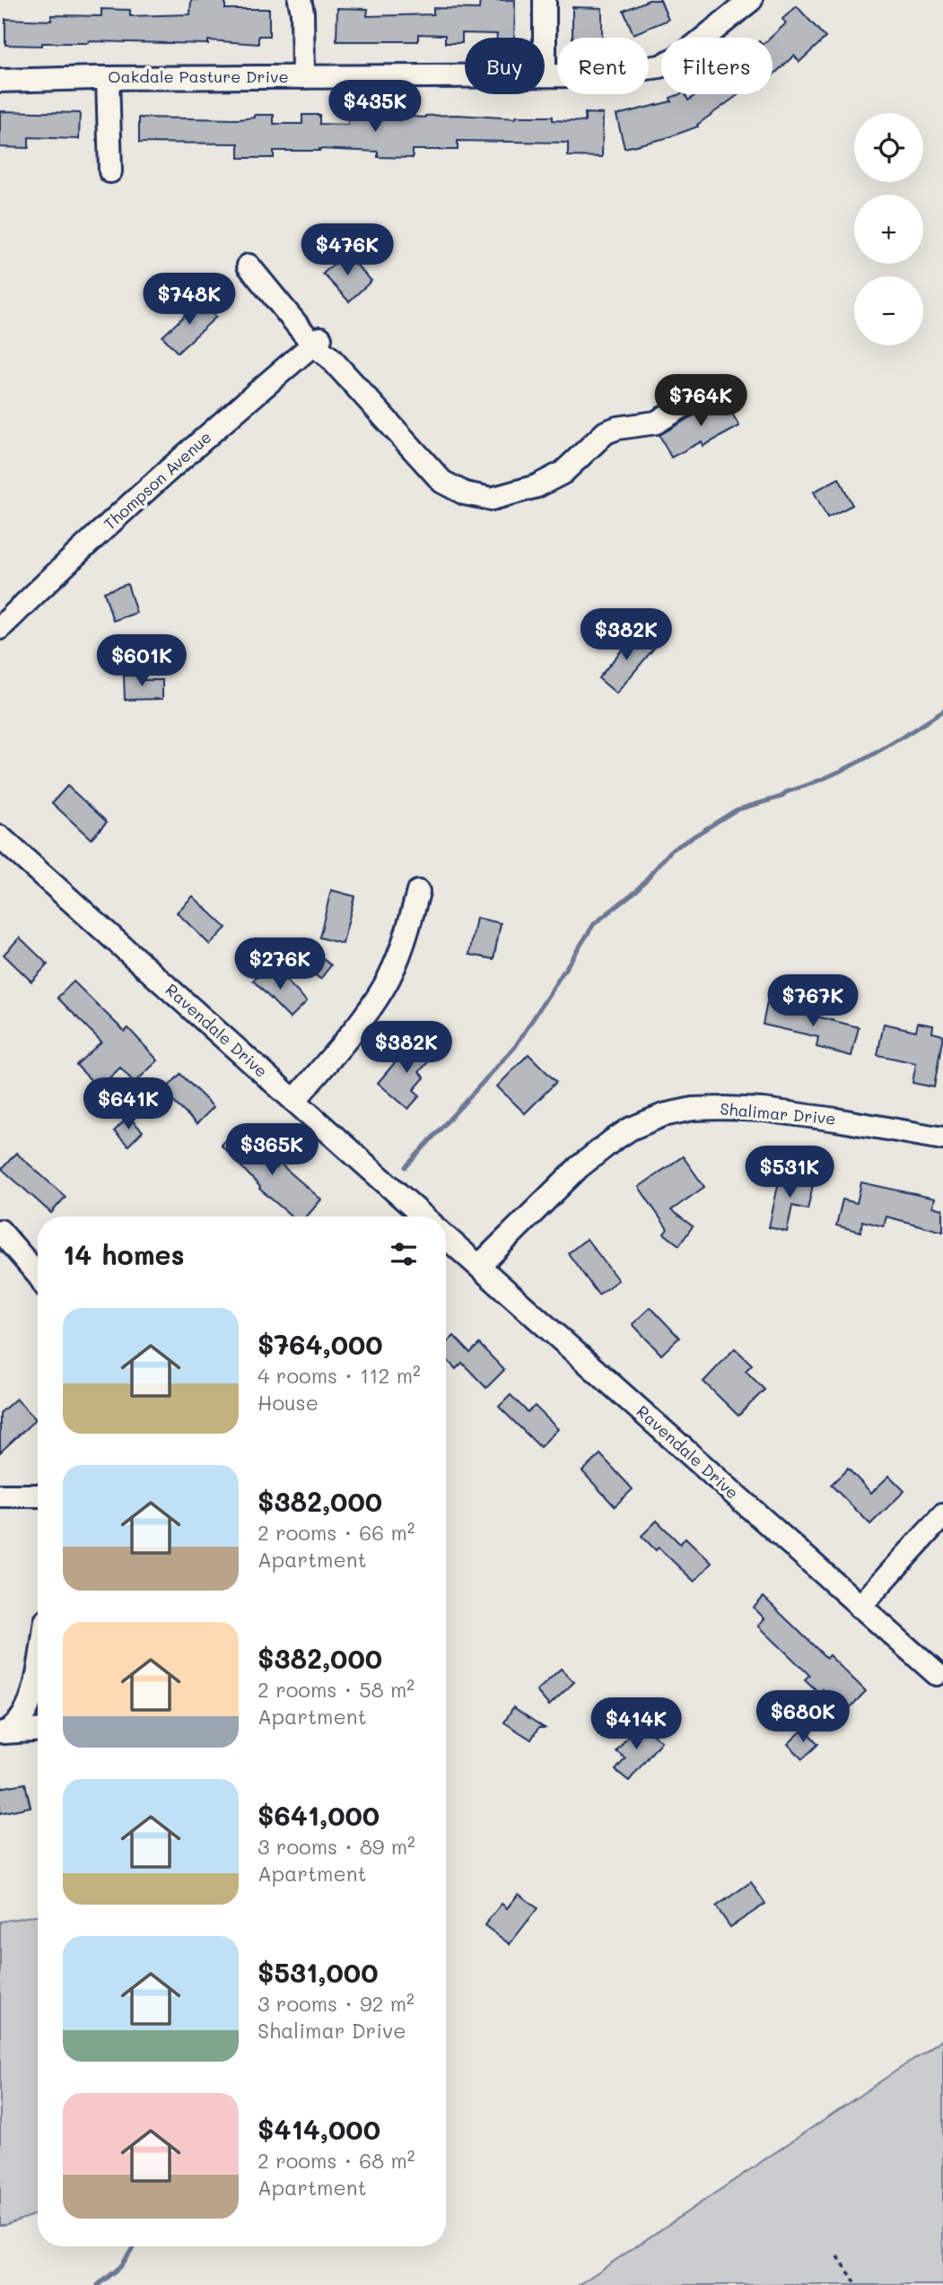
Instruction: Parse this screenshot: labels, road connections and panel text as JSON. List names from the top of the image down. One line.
{"streets":{"street":["Oakdale Pasture Drive","Thompson Avenue","Ravendale Drive","Shalimar Drive"]},"crossings":[["Ravendale Drive","Shalimar Drive"]],"page":{"chip":["Buy","Rent","Filters"],"price":["$435K","$476K","$748K","$764K","$382K","$601K","$276K","$767K","$382K","$641K","$365K","$531K","$680K","$414K"],"map_buttons":["+","−"],"heading":"14 homes","list":[{"name":"$764,000","note":"4 rooms · 112 m² · House"},{"name":"$382,000","note":"2 rooms · 66 m² · Apartment"},{"name":"$382,000","note":"2 rooms · 58 m² · Apartment"},{"name":"$641,000","note":"3 rooms · 89 m² · Apartment"},{"name":"$531,000","note":"3 rooms · 92 m² · Shalimar Drive"},{"name":"$414,000","note":"2 rooms · 68 m² · Apartment"}]}}
